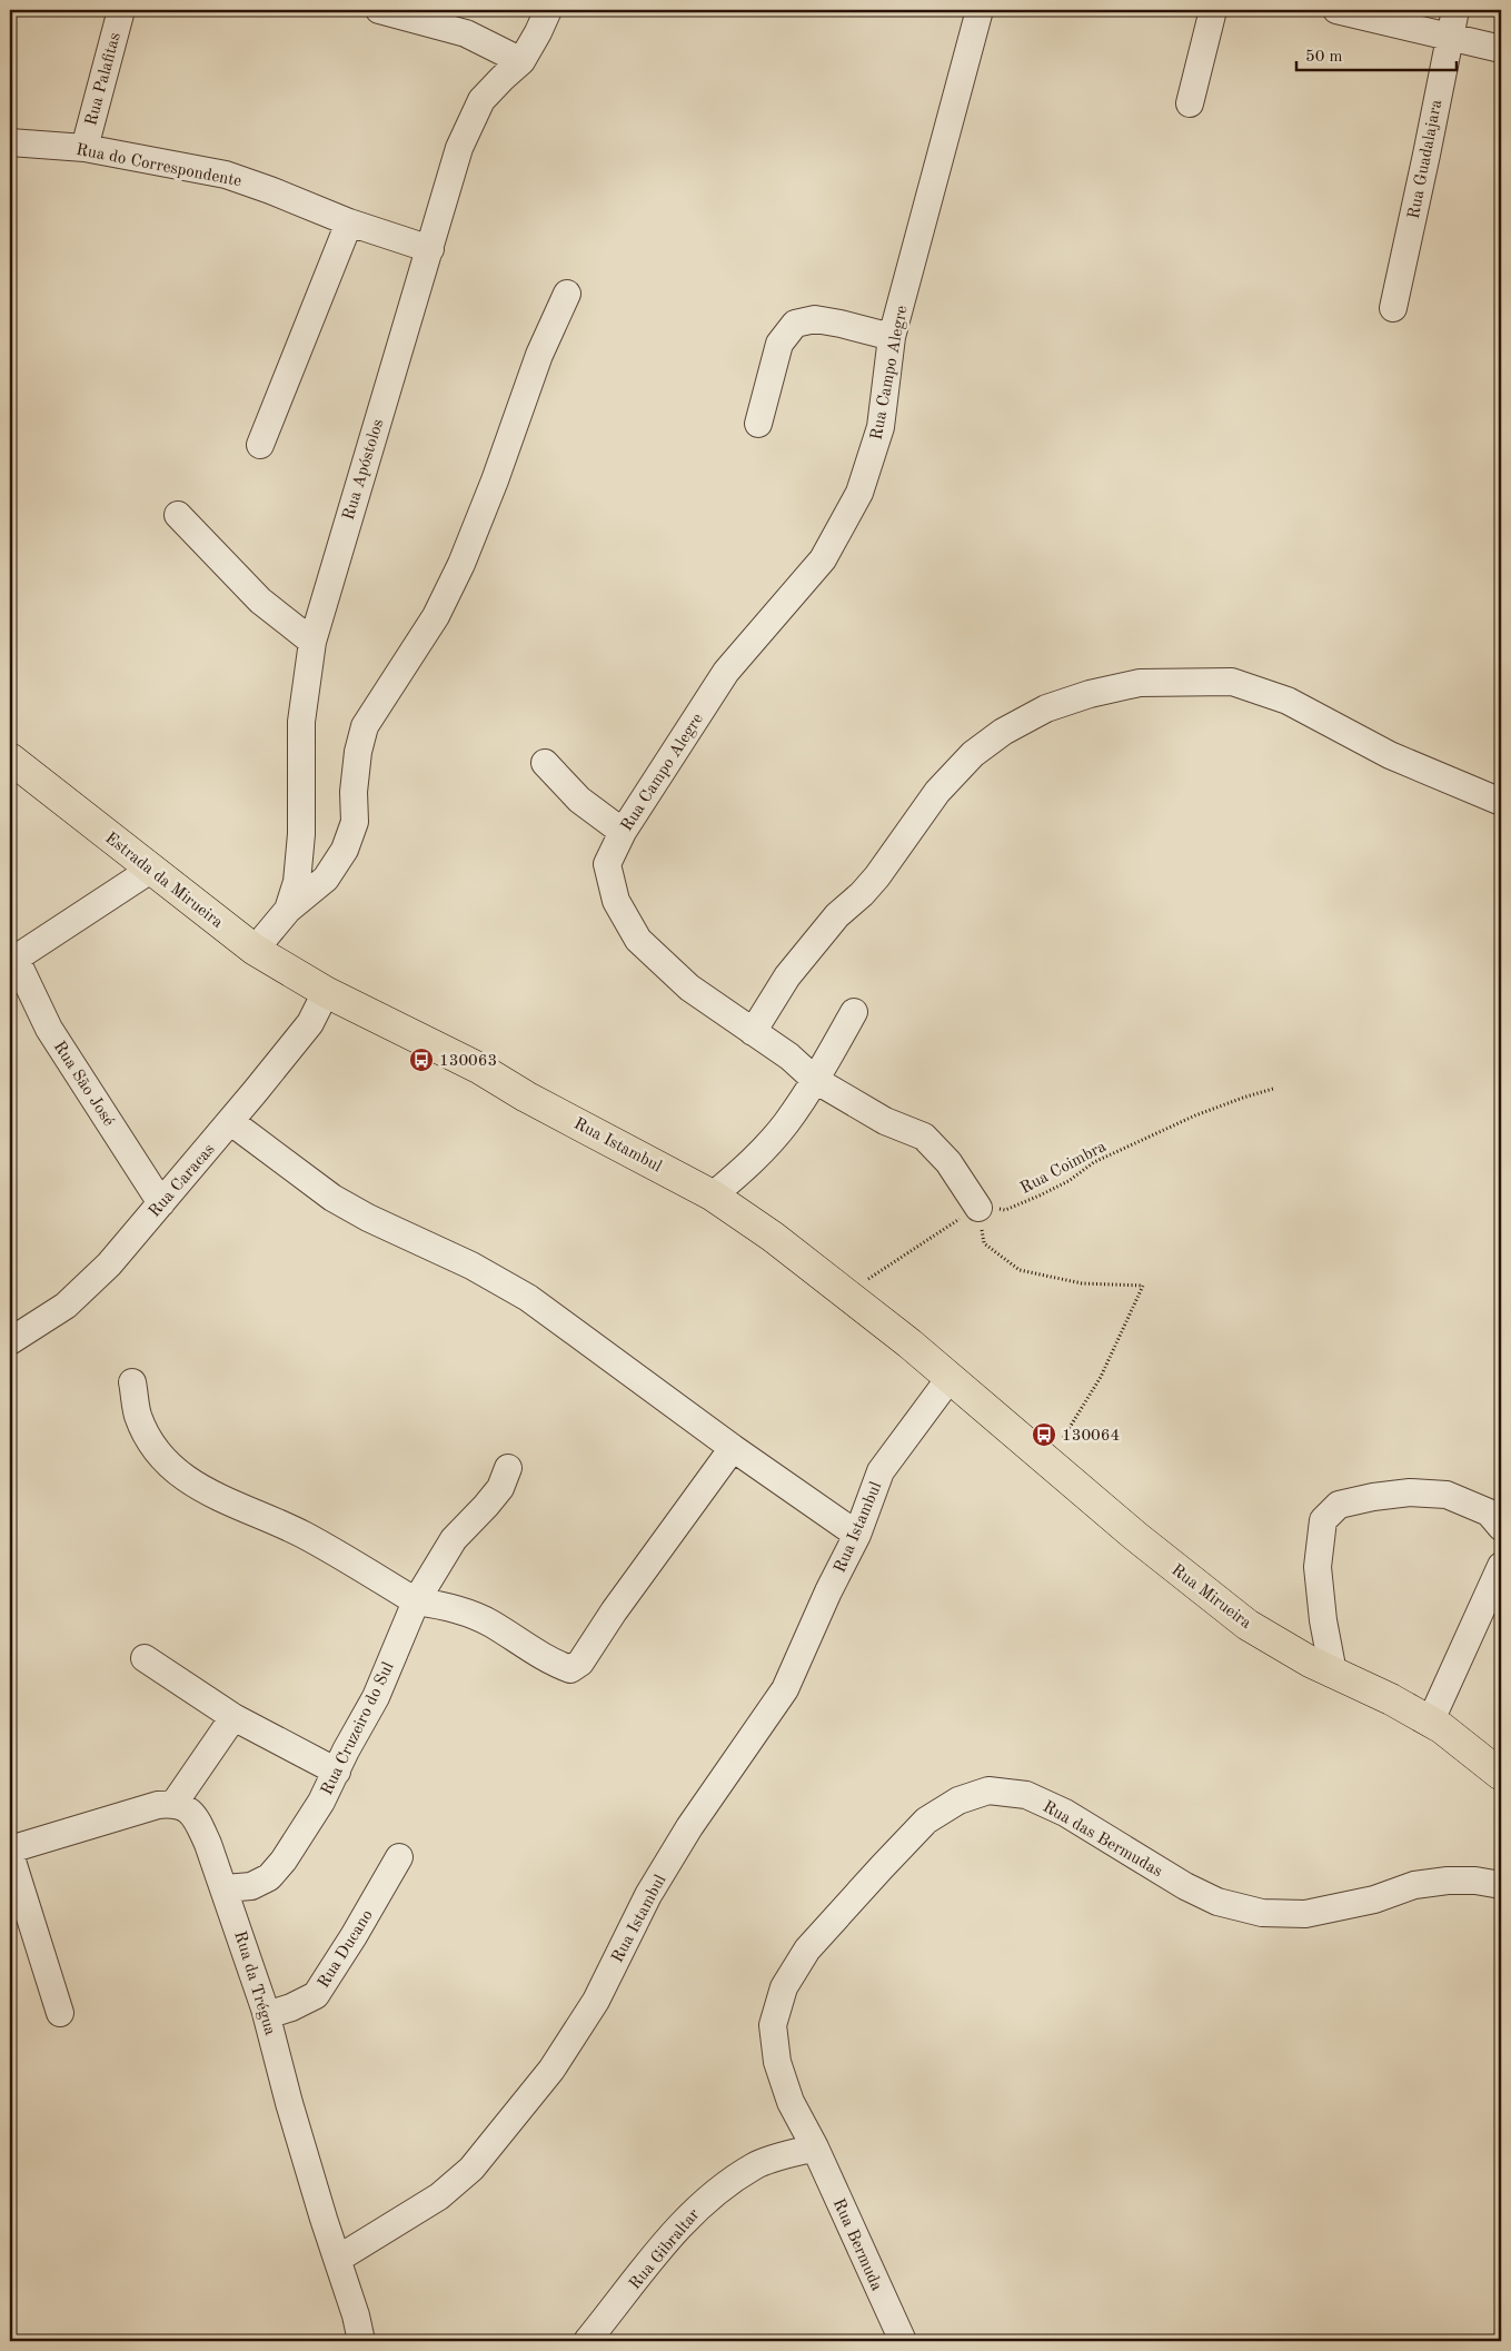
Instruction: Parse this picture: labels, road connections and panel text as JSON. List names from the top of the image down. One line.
{"streets":{"main road":["Estrada da Mirueira","Rua Istambul","Rua Mirueira"],"street":["Rua Palafitas","Rua Guadalajara","Rua do Correspondente","Rua Campo Alegre","Rua Apóstolos","Rua São José","Rua Caracas","Rua Cruzeiro do Sul","Rua das Bermudas","Rua Ducano","Rua da Trégua","Rua Bermuda","Rua Gibraltar"],"path":["Rua Coimbra"]},"crossings":[["Rua Palafitas","Rua do Correspondente"],["Rua do Correspondente","Rua Apóstolos"],["Rua Apóstolos","Estrada da Mirueira"],["Estrada da Mirueira","Rua Istambul"],["Estrada da Mirueira","Rua Caracas"],["Rua São José","Rua Caracas"],["Rua Istambul","Rua Caracas"],["Rua Istambul","Rua Mirueira"],["Rua Istambul","Rua da Trégua"],["Rua Cruzeiro do Sul","Rua da Trégua"],["Rua das Bermudas","Rua Bermuda"],["Rua das Bermudas","Rua Gibraltar"],["Rua Ducano","Rua da Trégua"],["Rua Bermuda","Rua Gibraltar"]],"places":{"bus stop":["130063","130064"]},"scale_bar":"50 m"}
